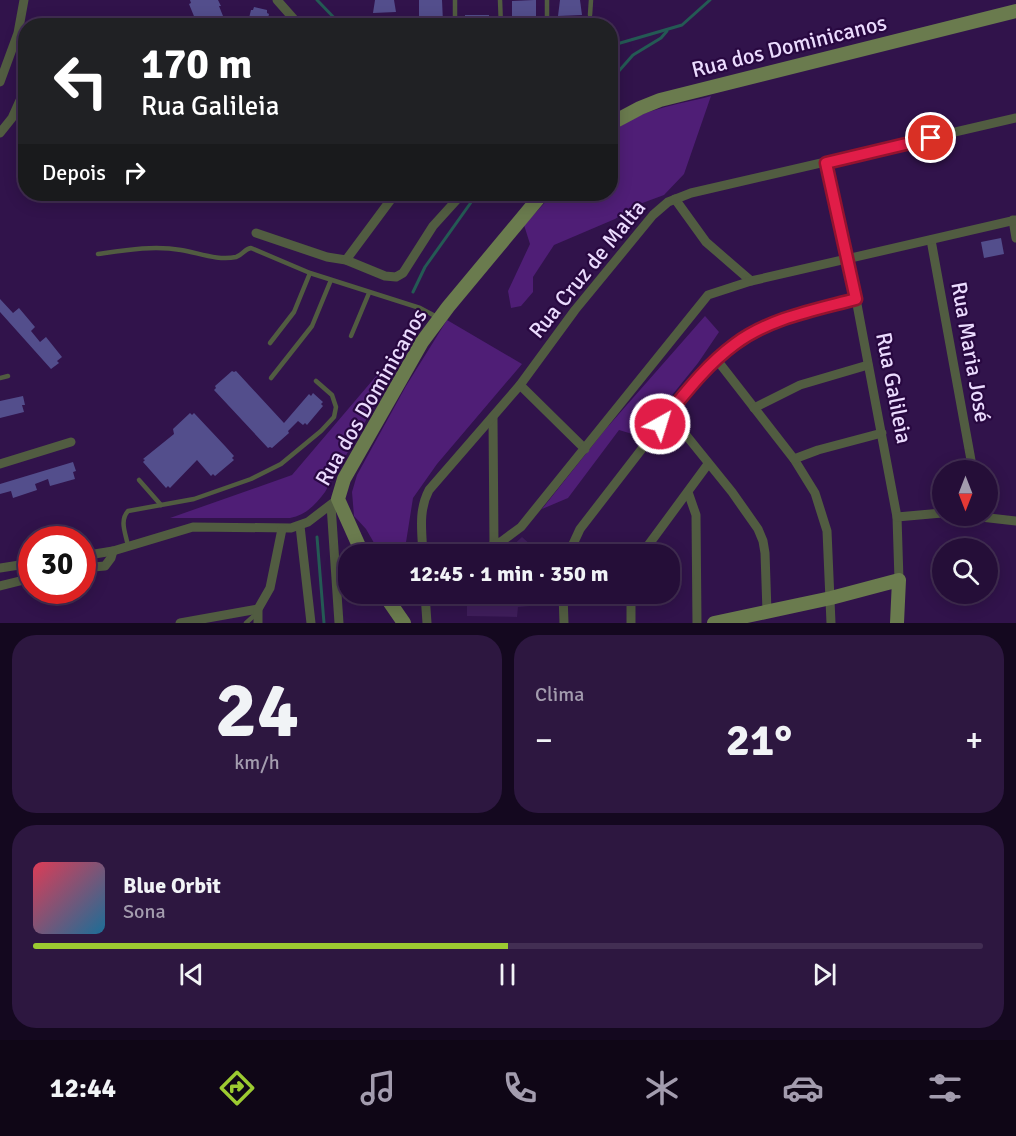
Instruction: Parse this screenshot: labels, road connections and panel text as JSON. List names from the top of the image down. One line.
{"streets":{"street":["Rua dos Dominicanos","Rua Cruz de Malta","Rua Maria José","Rua Galileia"]},"crossings":[["Rua Cruz de Malta","Rua Galileia"]],"north":"bottom","page":{"turn":["170 m","Rua Galileia"],"then":"Depois","limit":"30","trip":"12:45 · 1 min · 350 m","tile":[["24","km/h"],"Clima"],"heat":["−","21°","+"],"song":["Blue Orbit","Sona"],"tabs":"12:44"}}
